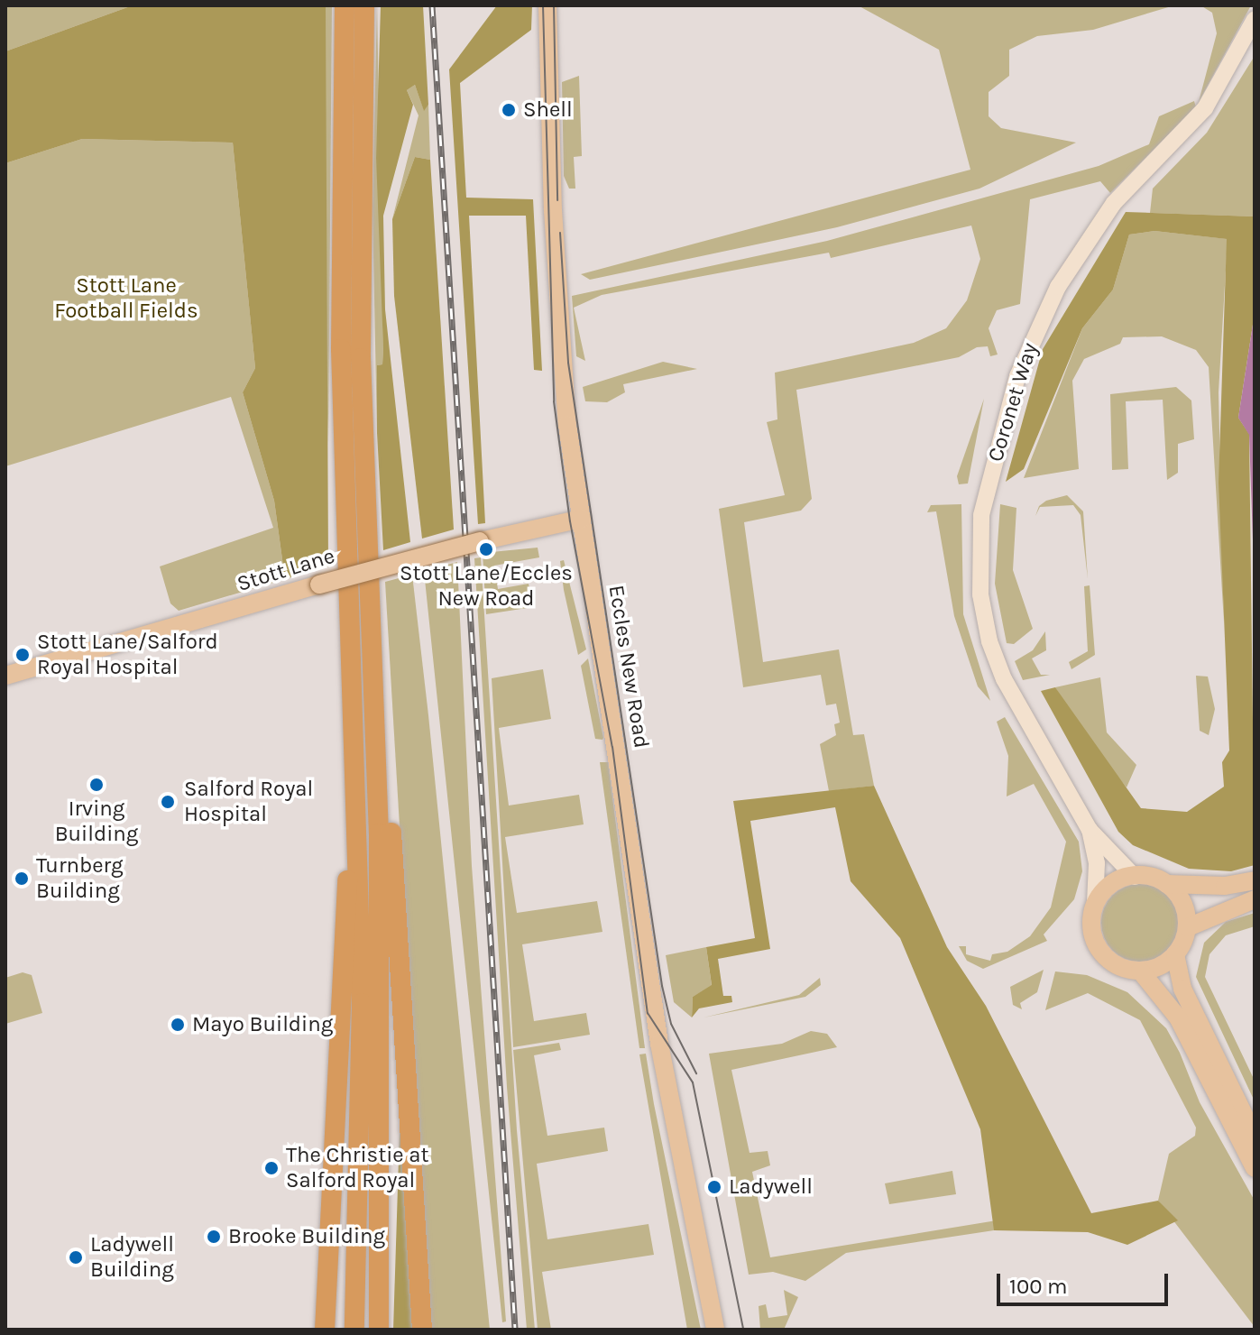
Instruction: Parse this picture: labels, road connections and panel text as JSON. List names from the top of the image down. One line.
{"streets":{"main road":["Stott Lane","Eccles New Road"],"street":["Coronet Way"]},"crossings":[["Stott Lane","Eccles New Road"]],"parks":["Stott Lane Football Fields"],"places":["Shell","Stott Lane/Eccles New Road","Stott Lane/Salford Royal Hospital","Irving Building","Salford Royal Hospital","Turnberg Building","Mayo Building","The Christie at Salford Royal","Ladywell","Brooke Building","Ladywell Building"],"scale_bar":"100 m"}
